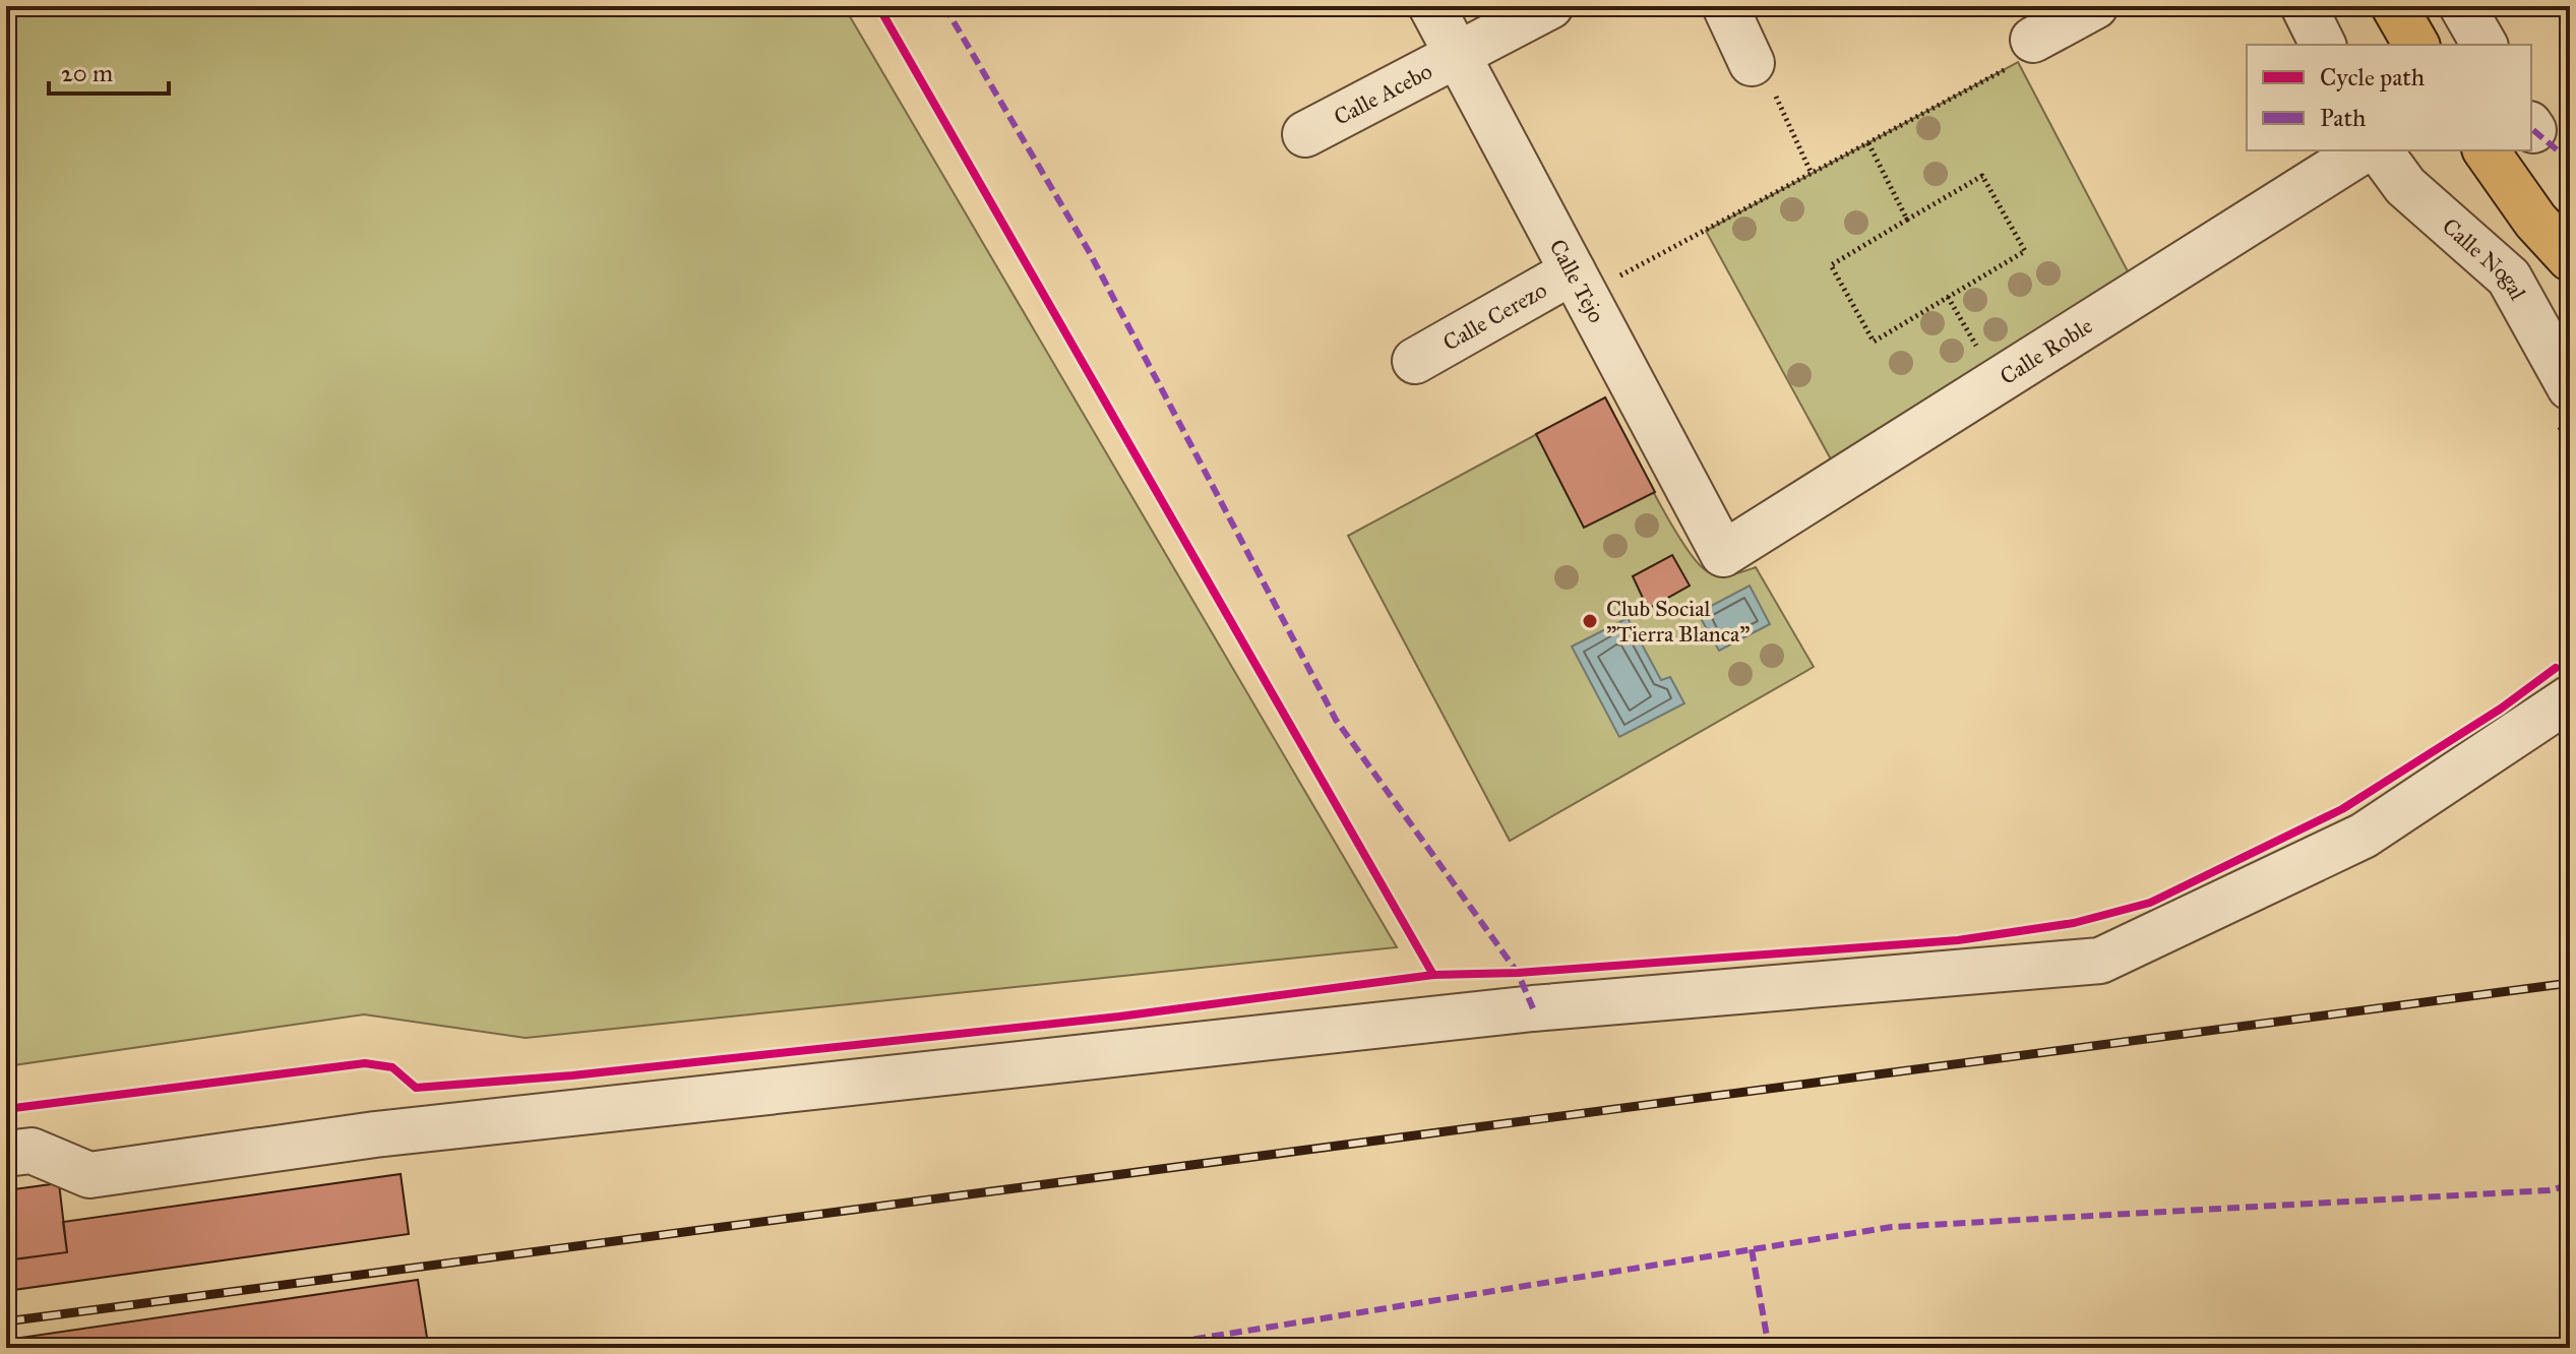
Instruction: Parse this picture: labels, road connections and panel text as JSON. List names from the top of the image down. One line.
{"streets":{"street":["Calle Acebo","Calle Nogal","Calle Tejo","Calle Cerezo","Calle Roble"]},"crossings":[["Calle Acebo","Calle Tejo"],["Calle Tejo","Calle Cerezo"],["Calle Tejo","Calle Roble"]],"places":["Club Social \"Tierra Blanca\""],"legend":["Cycle path","Path"],"scale_bar":"20 m"}
